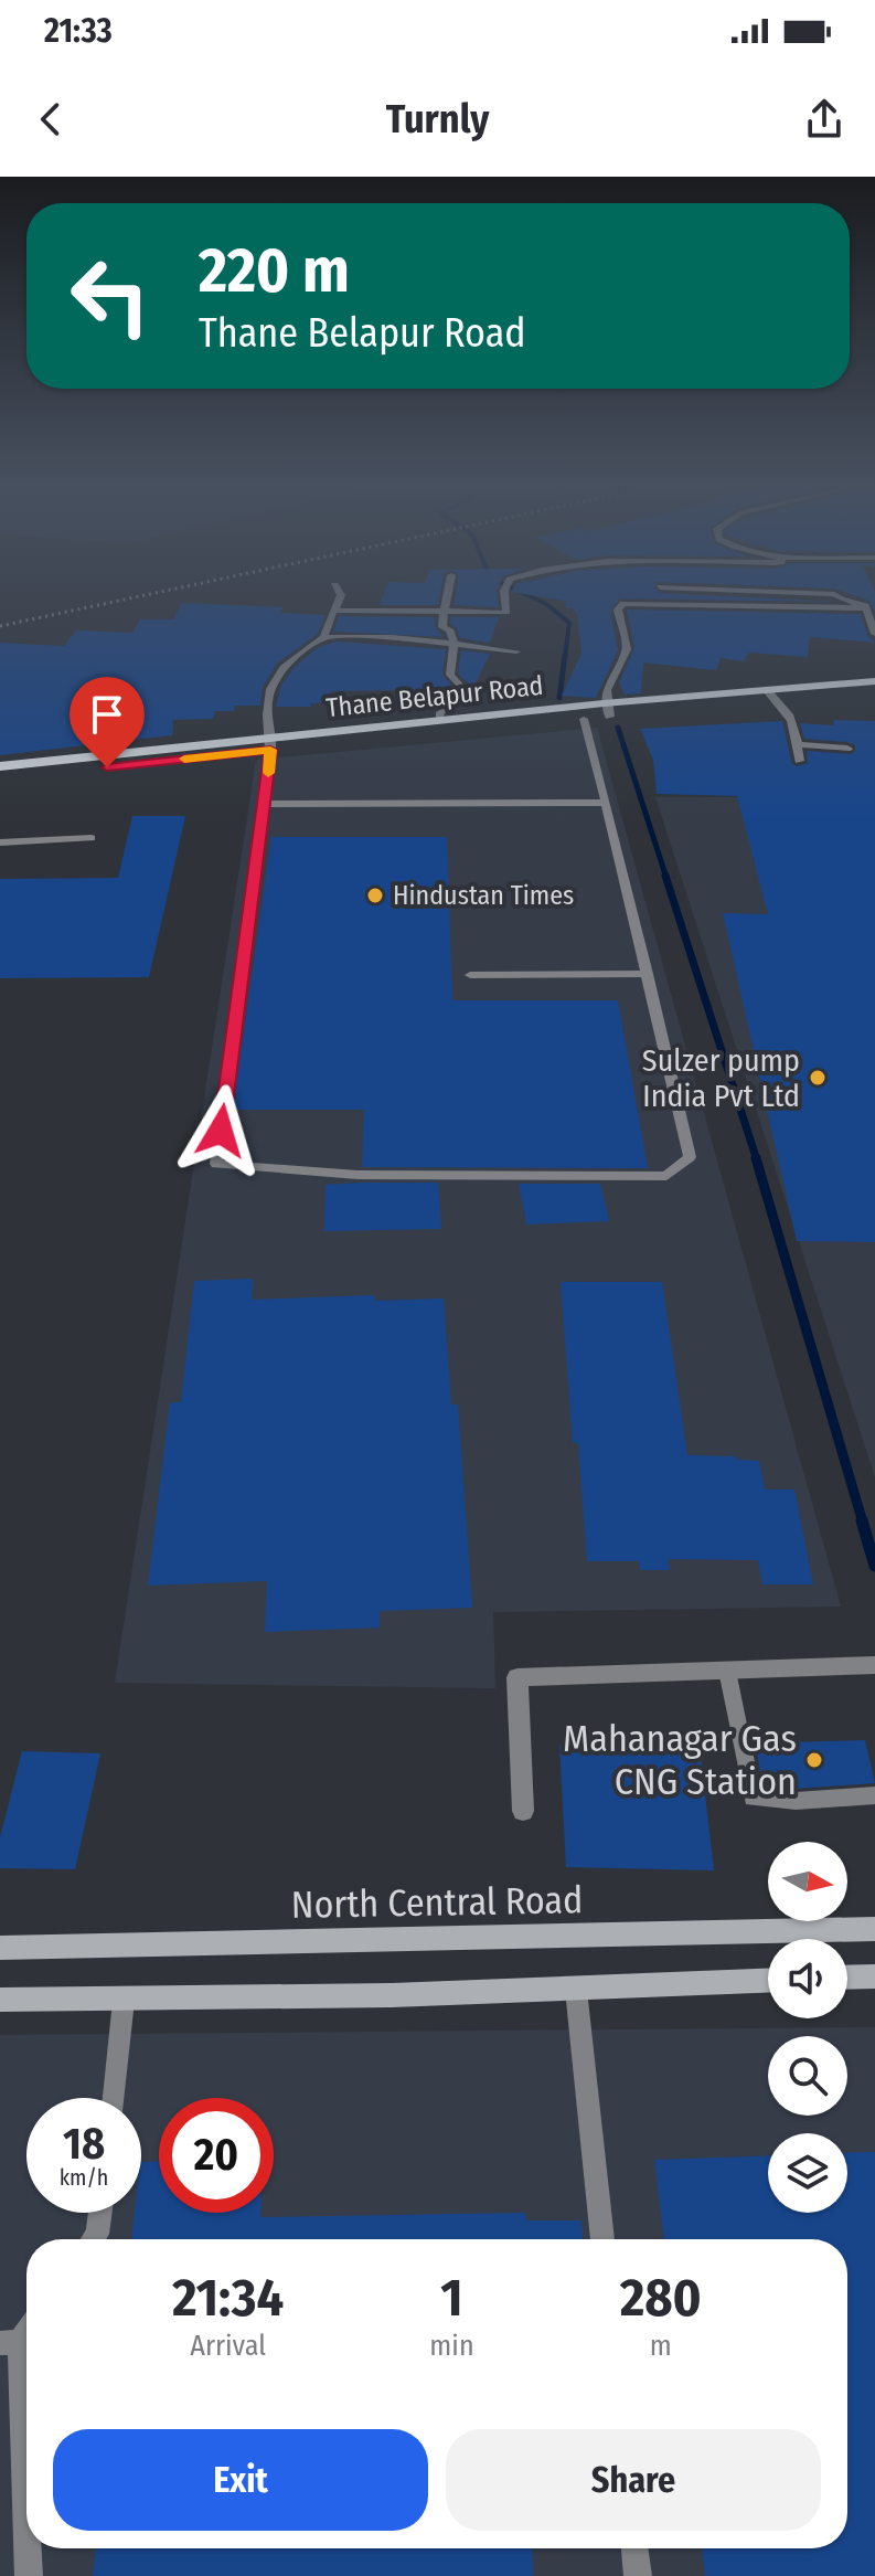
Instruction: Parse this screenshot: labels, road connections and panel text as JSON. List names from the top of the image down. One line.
{"streets":{"main road":["Thane Belapur Road","North Central Road"]},"places":["Hindustan Times","Sulzer pump India Pvt Ltd","Mahanagar Gas CNG Station"],"north":"right","page":{"status":"21:33","header":"Turnly","turn":["220 m","Thane Belapur Road"],"speed":"18 km/h","limit":"20","eta":["21:34","Arrival","1","min","280","m"],"buttons":["Exit","Share"]}}
